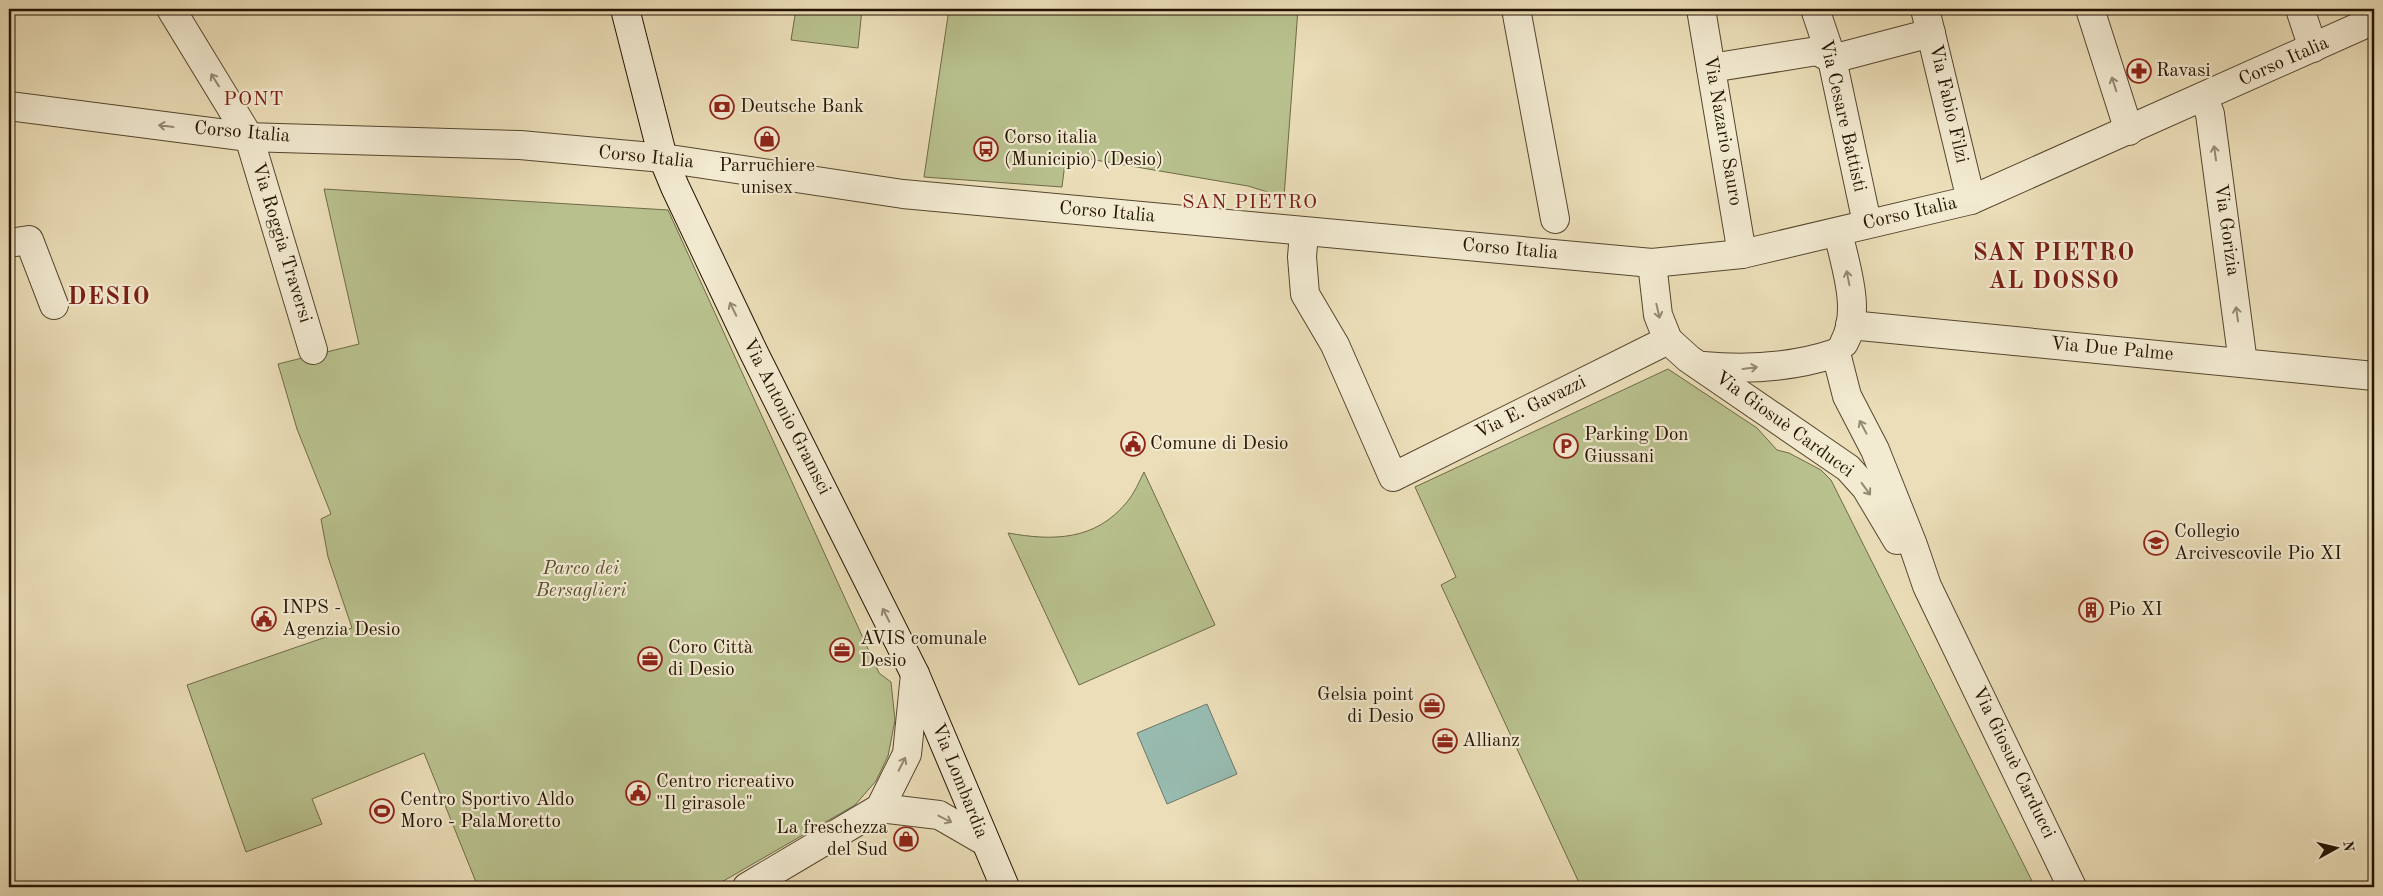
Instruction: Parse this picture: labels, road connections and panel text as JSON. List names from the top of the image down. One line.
{"streets":{"street":["Corso Italia","Via Fabio Filzi","Via Cesare Battisti","Via Nazario Sauro","Via Gorizia","Via Roggia Traversi","Via Due Palme","Via E. Gavazzi","Via Antonio Gramsci","Via Giosuè Carducci","Via Lombardia"]},"crossings":[["Corso Italia","Via Fabio Filzi"],["Corso Italia","Via Cesare Battisti"],["Corso Italia","Via Nazario Sauro"],["Corso Italia","Via Gorizia"],["Corso Italia","Via Roggia Traversi"],["Corso Italia","Via E. Gavazzi"],["Corso Italia","Via Antonio Gramsci"],["Via Gorizia","Via Due Palme"],["Via Antonio Gramsci","Via Lombardia"]],"one_way":["Via Gorizia","Via Roggia Traversi","Via Antonio Gramsci"],"districts":["PONT","SAN PIETRO","SAN PIETRO AL DOSSO","DESIO"],"parks":["Parco dei Bersaglieri"],"places":{"pharmacy":["Ravasi"],"bank":["Deutsche Bank"],"shop":["Parruchiere unisex","La freschezza del Sud"],"bus stop":["Corso italia (Municipio) (Desio)"],"public building":["Comune di Desio","INPS - Agenzia Desio","Centro ricreativo \"Il girasole\""],"parking":["Parking Don Giussani"],"school or university":["Collegio Arcivescovile Pio XI"],"building":["Pio XI"],"office":["AVIS comunale Desio","Coro Città di Desio","Gelsia point di Desio","Allianz"],"sports":["Centro Sportivo Aldo Moro - PalaMoretto"]},"north":"right"}
